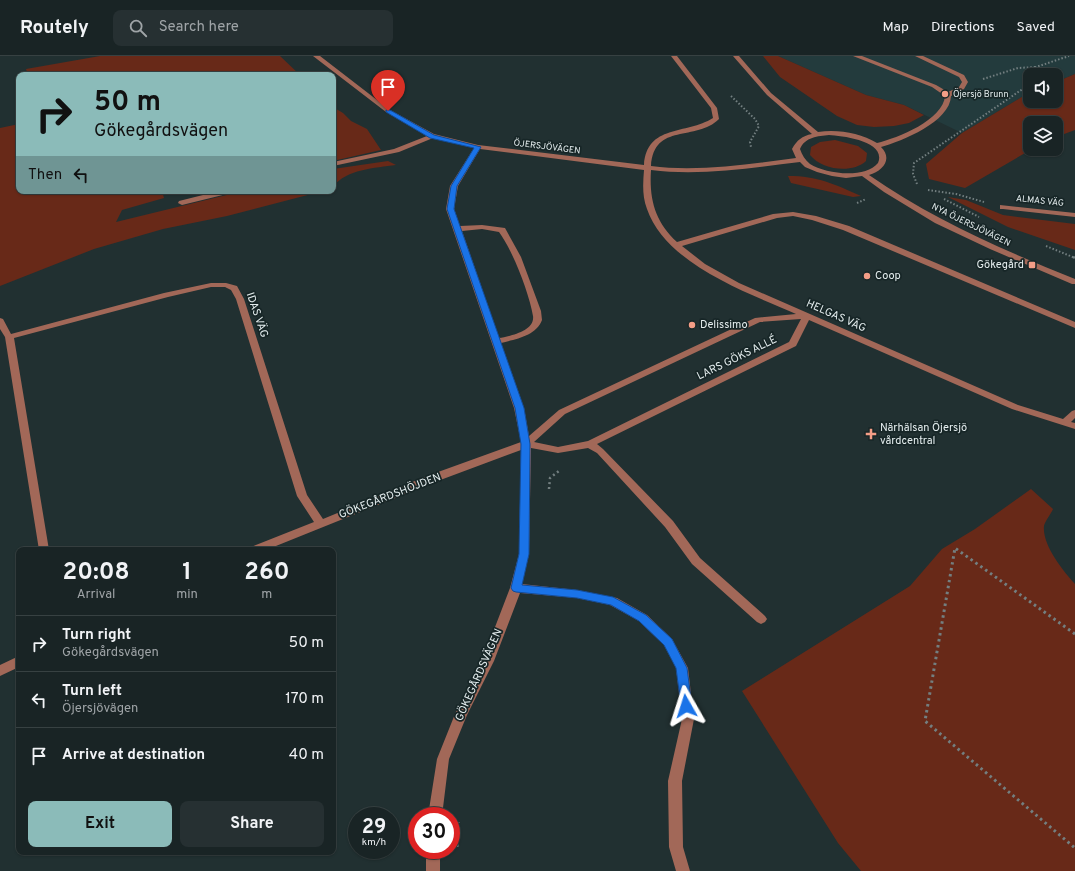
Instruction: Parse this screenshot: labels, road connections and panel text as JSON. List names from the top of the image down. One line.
{"streets":{"street":["ÖJERSJÖVÄGEN","ALMAS VÄG","NYA ÖJERSJÖVÄGEN","IDAS VÄG","HELGAS VÄG","LARS GÖKS ALLÉ","GÖKEGÅRDSHÖJDEN","GÖKEGÅRDSVÄGEN"]},"crossings":[["ÖJERSJÖVÄGEN","HELGAS VÄG"],["ÖJERSJÖVÄGEN","GÖKEGÅRDSVÄGEN"],["IDAS VÄG","GÖKEGÅRDSHÖJDEN"],["HELGAS VÄG","LARS GÖKS ALLÉ"],["LARS GÖKS ALLÉ","GÖKEGÅRDSHÖJDEN"],["LARS GÖKS ALLÉ","GÖKEGÅRDSVÄGEN"],["GÖKEGÅRDSHÖJDEN","GÖKEGÅRDSVÄGEN"]],"places":{"other":["Öjersjö Brunn","Coop","Delissimo"],"transit":["Gökegård"],"health":["Närhälsan Öjersjö vårdcentral"]},"page":{"header":"Routely","search":"Search here","nav":["Map","Directions","Saved"],"turn":["50 m","Gökegårdsvägen"],"then":"Then","eta":["20:08","Arrival","1","min","260","m"],"list":[{"name":"Turn right","note":"Gökegårdsvägen","value":"50 m"},{"name":"Turn left","note":"Öjersjövägen","value":"170 m"},{"name":"Arrive at destination","value":"40 m"}],"buttons":["Exit","Share"],"speed":"29 km/h","limit":"30"}}
